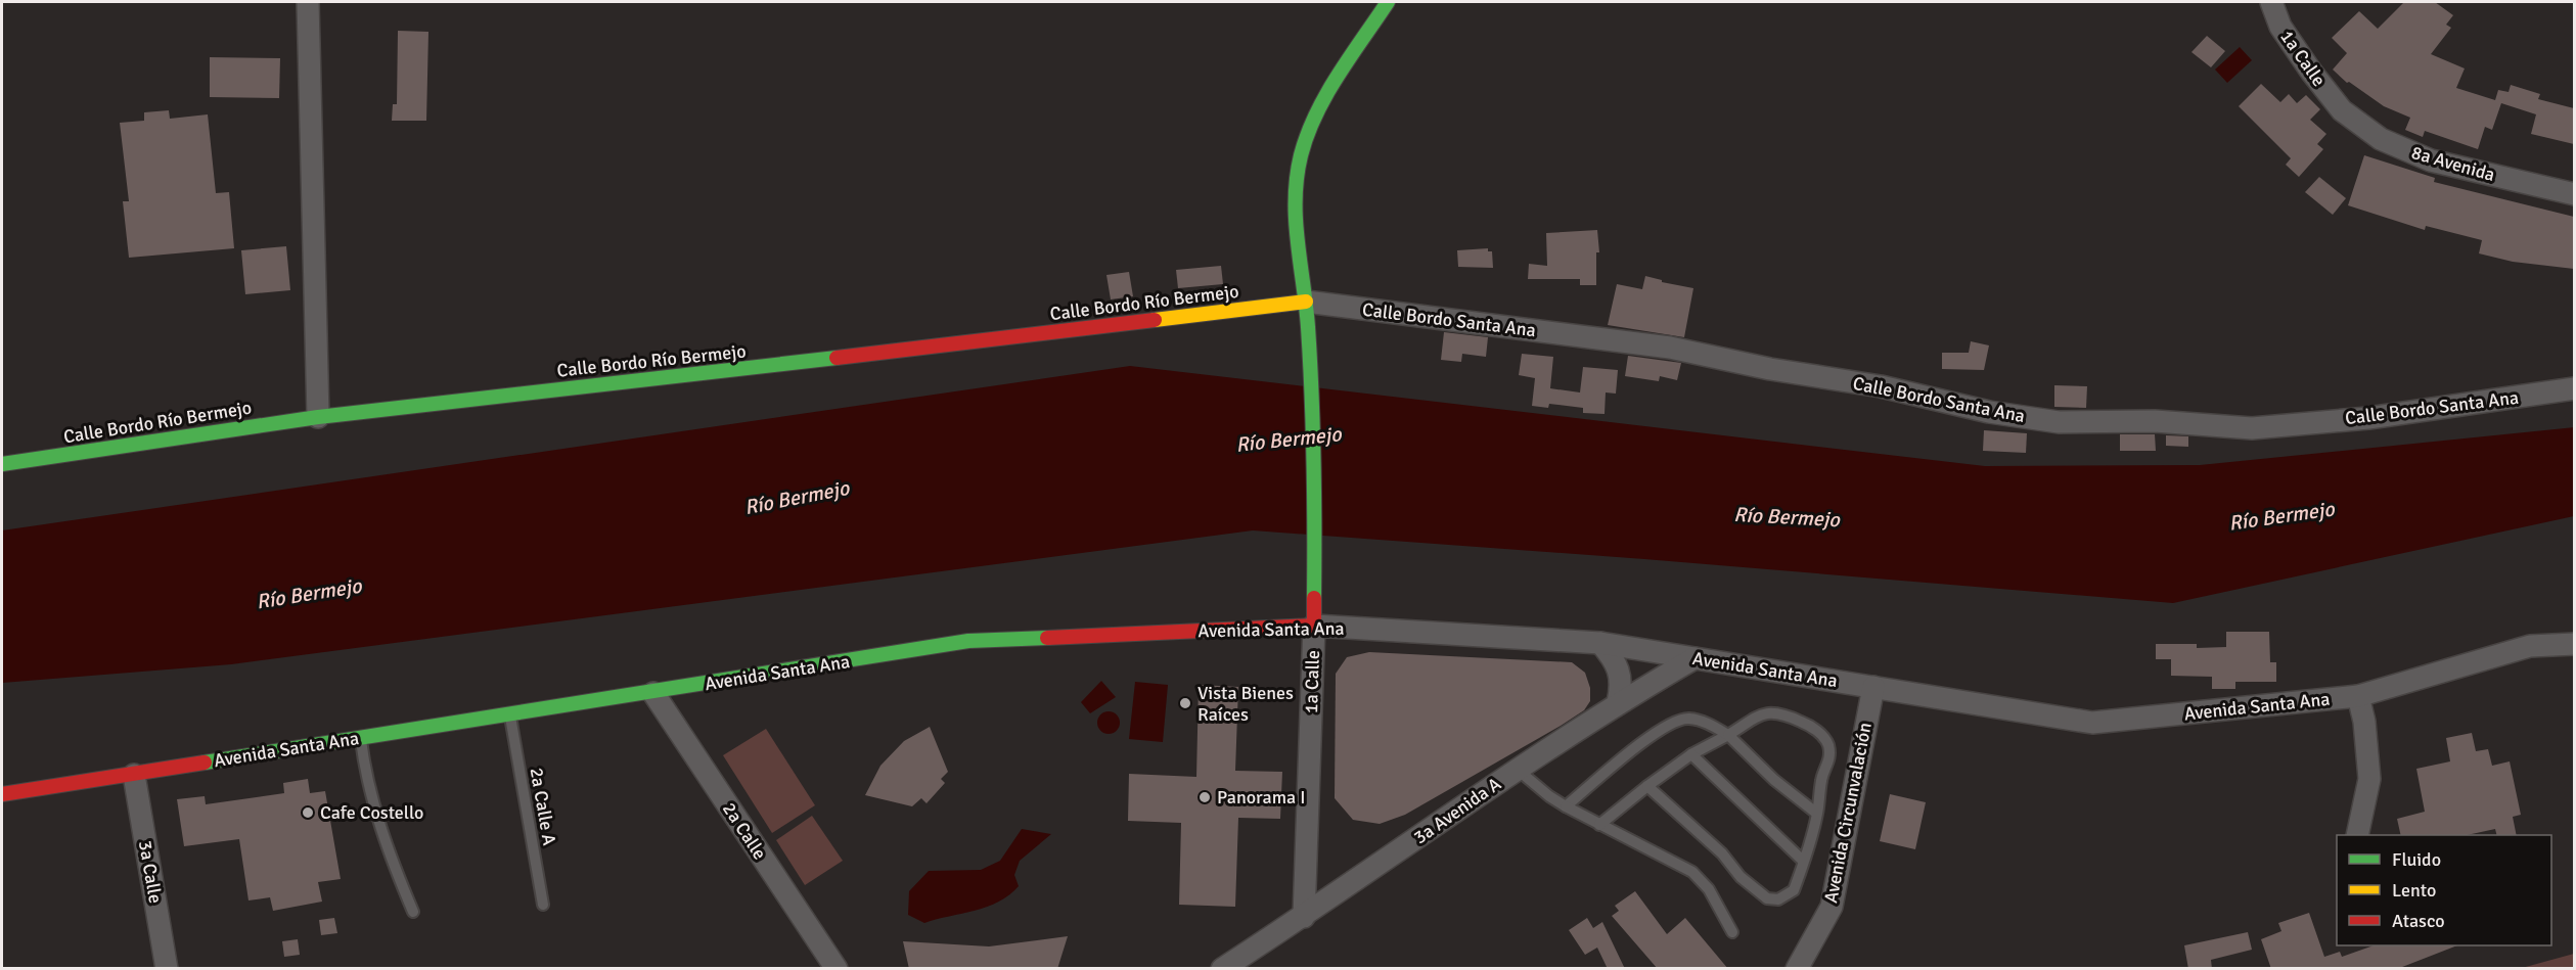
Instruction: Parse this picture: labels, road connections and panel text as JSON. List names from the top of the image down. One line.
{"streets":{"main road":["1a Calle","Calle Bordo Río Bermejo","Avenida Santa Ana"],"street":["8a Avenida","Calle Bordo Santa Ana","3a Avenida A","Avenida Circunvalación","2a Calle","3a Calle"],"lane":["2a Calle A"]},"crossings":[["1a Calle","8a Avenida"],["1a Calle","Calle Bordo Río Bermejo"],["1a Calle","Calle Bordo Santa Ana"],["1a Calle","Avenida Santa Ana"],["1a Calle","3a Avenida A"],["Calle Bordo Río Bermejo","Calle Bordo Santa Ana"],["Avenida Santa Ana","2a Calle A"],["Avenida Santa Ana","3a Avenida A"],["Avenida Santa Ana","Avenida Circunvalación"],["Avenida Santa Ana","2a Calle"],["Avenida Santa Ana","3a Calle"]],"water":["Río Bermejo"],"places":["Vista Bienes Raíces","Panorama I","Cafe Costello"],"legend":["Fluido","Lento","Atasco"]}
